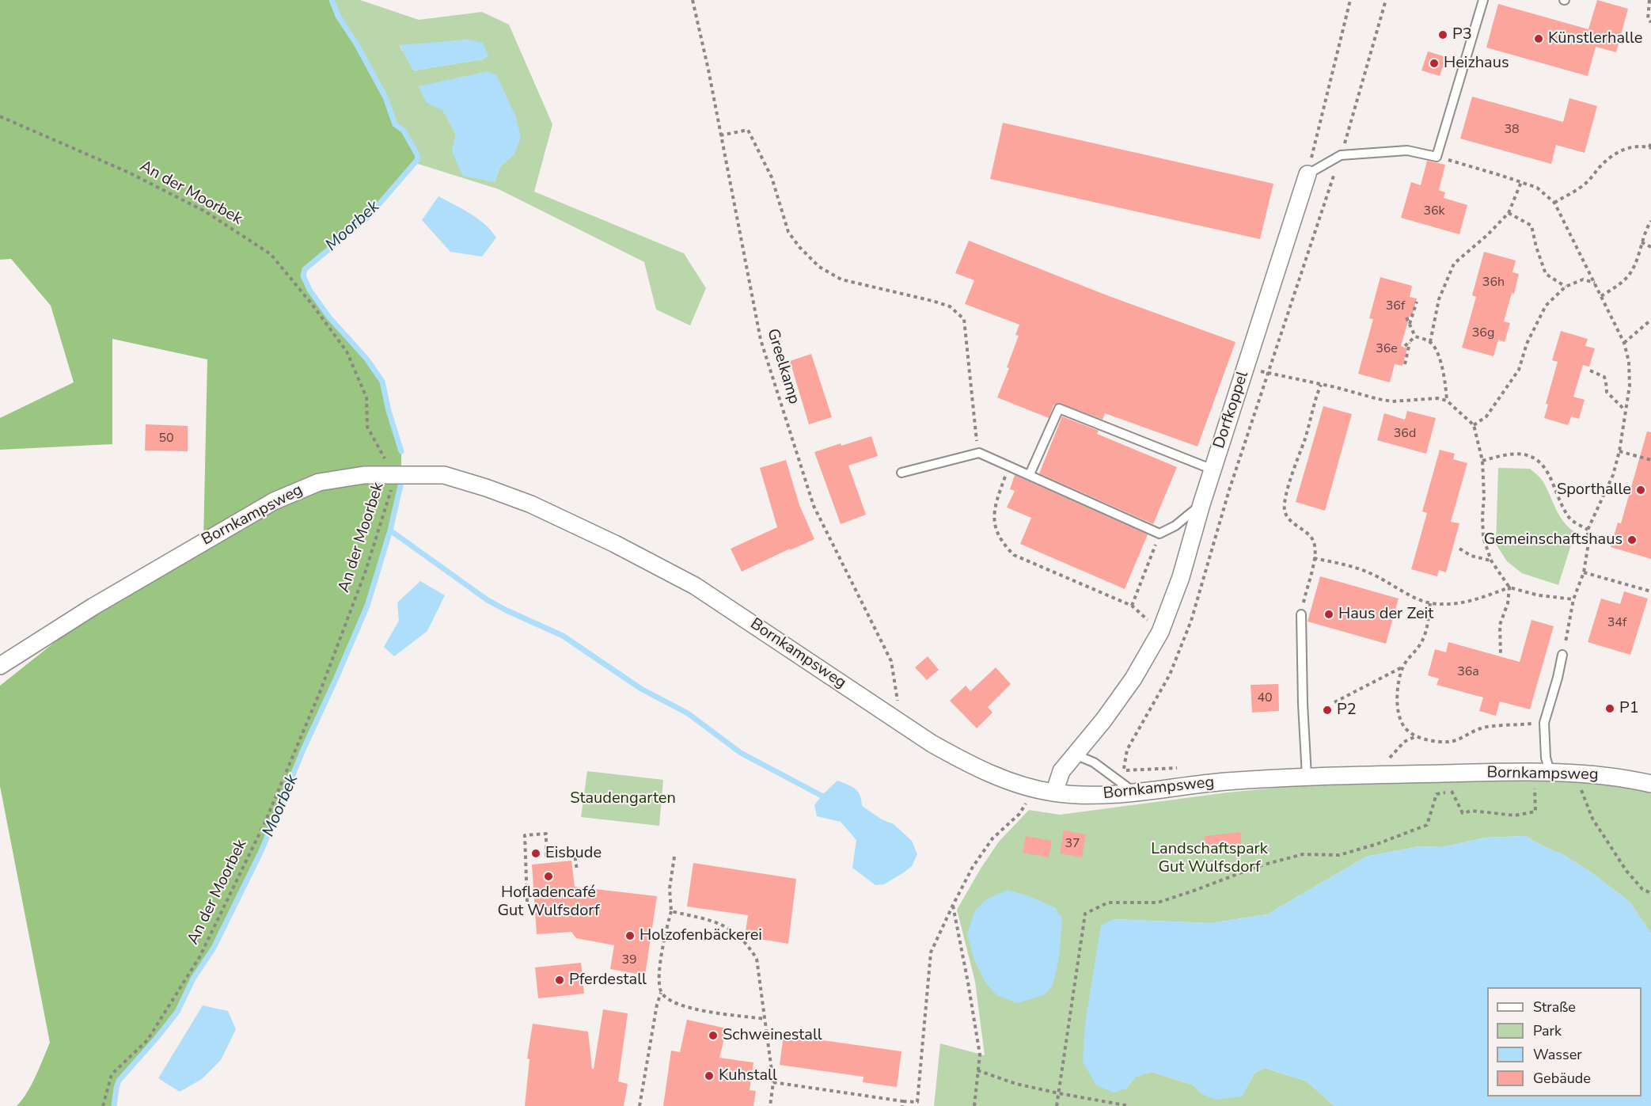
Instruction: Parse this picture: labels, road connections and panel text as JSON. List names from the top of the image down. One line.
{"streets":{"street":["Dorfkoppel","Bornkampsweg"],"path":["An der Moorbek","Greelkamp"]},"crossings":[["An der Moorbek","Bornkampsweg"],["Greelkamp","Bornkampsweg"],["Dorfkoppel","Bornkampsweg"]],"water":["Moorbek"],"parks":["Staudengarten","Landschaftspark Gut Wulfsdorf"],"places":["P3","Künstlerhalle","Heizhaus","Sporthalle","Gemeinschaftshaus","Haus der Zeit","P1","P2","Eisbude","Hofladencafé Gut Wulfsdorf","Holzofenbäckerei","Pferdestall","Schweinestall","Kuhstall"],"house_numbers":["38","36k","36h","36f","36g","36e","36d","50","34f","36a","40","37","39"],"legend":["Straße","Park","Wasser","Gebäude"]}
